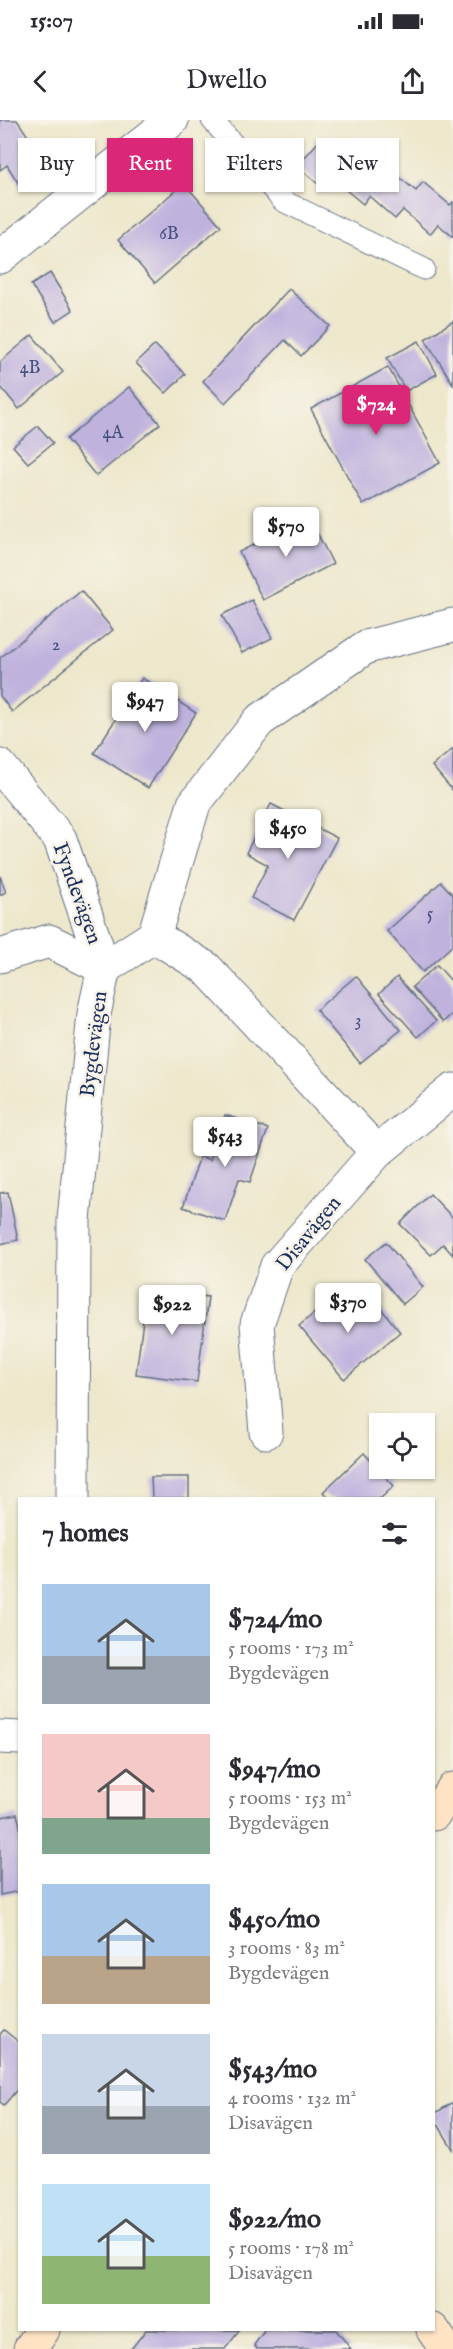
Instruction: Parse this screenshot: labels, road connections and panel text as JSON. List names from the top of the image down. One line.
{"streets":{"street":["Fyndevägen","Bygdevägen","Disavägen"]},"crossings":[["Fyndevägen","Bygdevägen"]],"house_numbers":["6B","4B","4A","2","5","3"],"page":{"status":"15:07","header":"Dwello","chip":["Buy","Rent","Filters","New"],"price":["$724","$570","$947","$450","$543","$370","$922"],"heading":"7 homes","list":[{"name":"$724/mo","note":"5 rooms · 173 m² · Bygdevägen"},{"name":"$947/mo","note":"5 rooms · 153 m² · Bygdevägen"},{"name":"$450/mo","note":"3 rooms · 83 m² · Bygdevägen"},{"name":"$543/mo","note":"4 rooms · 132 m² · Disavägen"},{"name":"$922/mo","note":"5 rooms · 178 m² · Disavägen"}]}}
